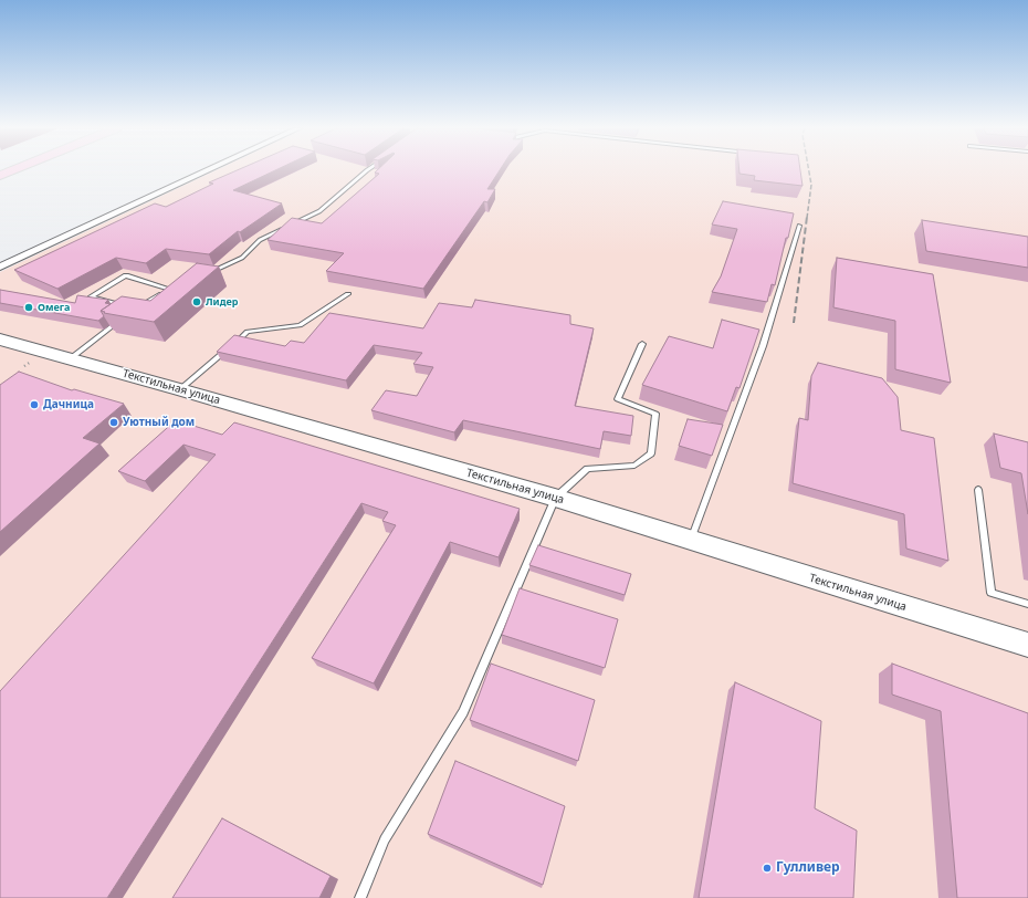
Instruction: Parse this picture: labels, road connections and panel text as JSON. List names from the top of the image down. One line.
{"streets":{"main road":["Текстильная улица"]},"places":["Лидер","Омега","Дачница","Уютный дом","Гулливер"]}
